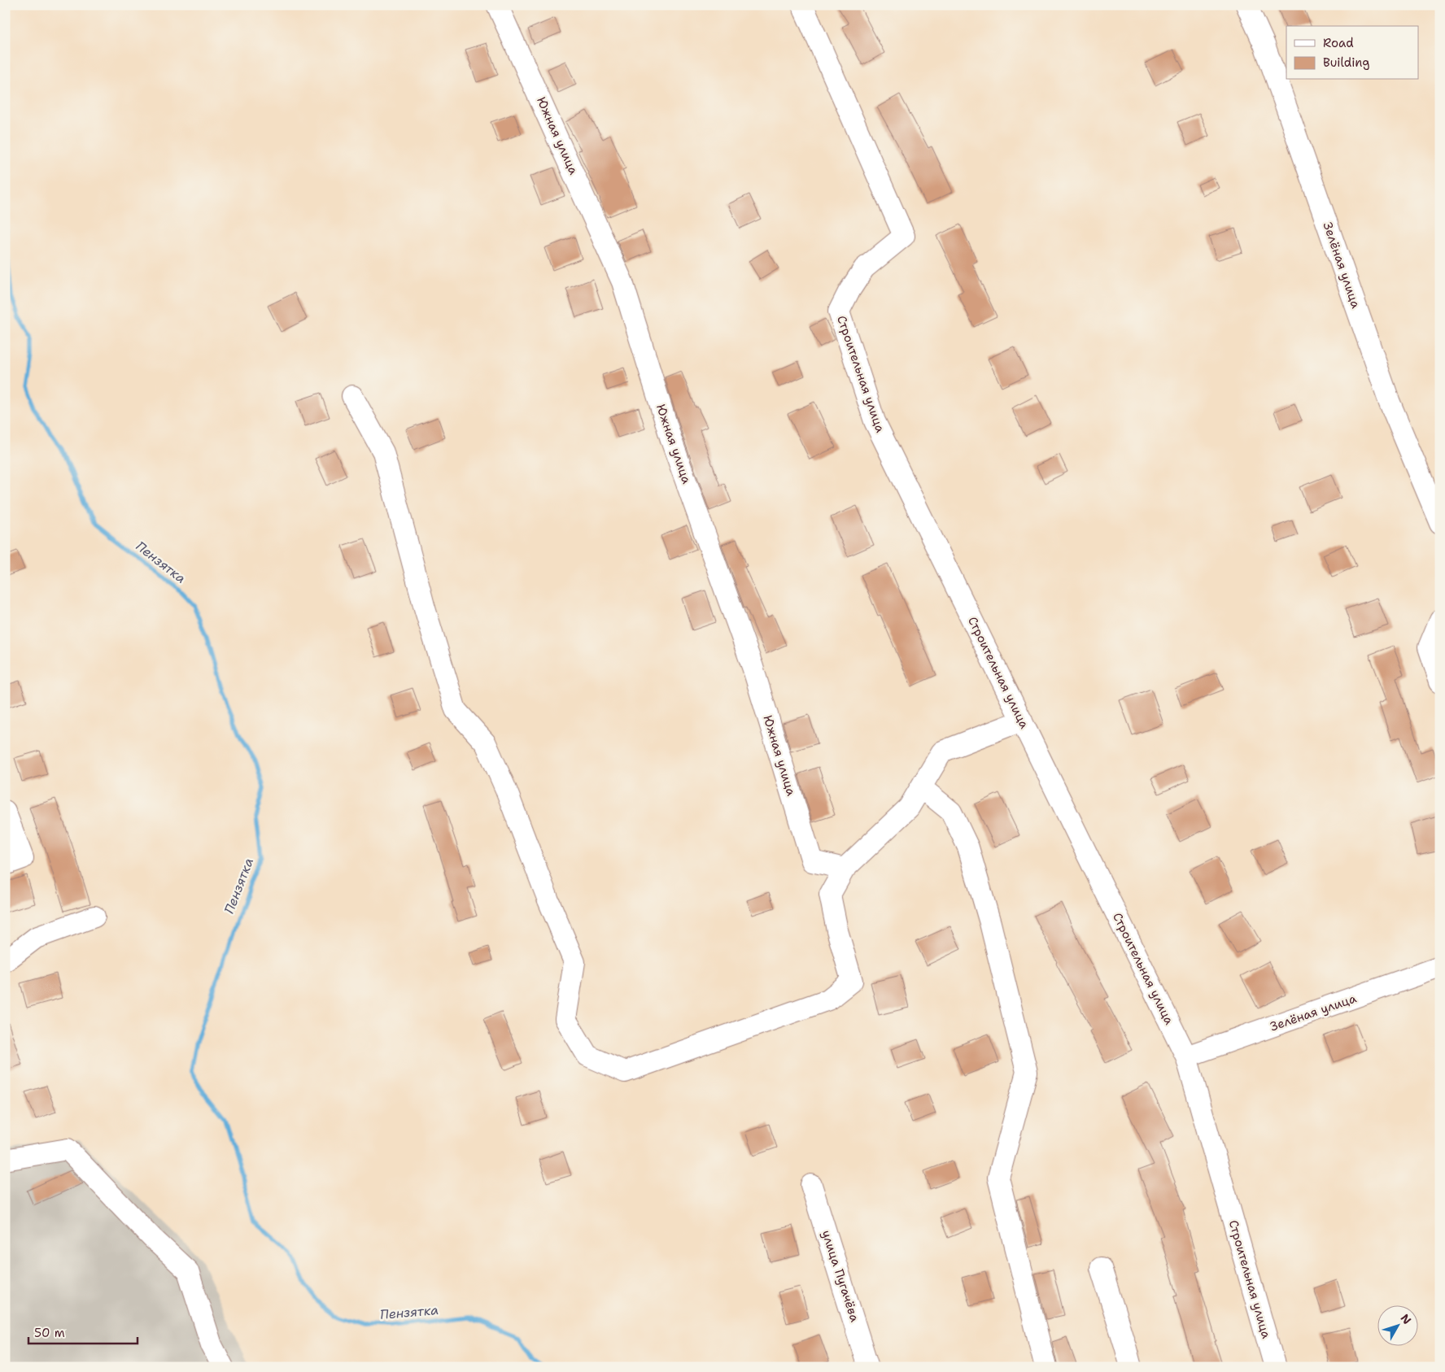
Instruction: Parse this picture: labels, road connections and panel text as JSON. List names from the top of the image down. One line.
{"streets":{"street":["Южная улица","Зелёная улица","Строительная улица","улица Пугачёва"]},"crossings":[["Зелёная улица","Строительная улица"]],"water":["Пензятка"],"legend":["Road","Building"],"scale_bar":"50 m","north":"top right"}
